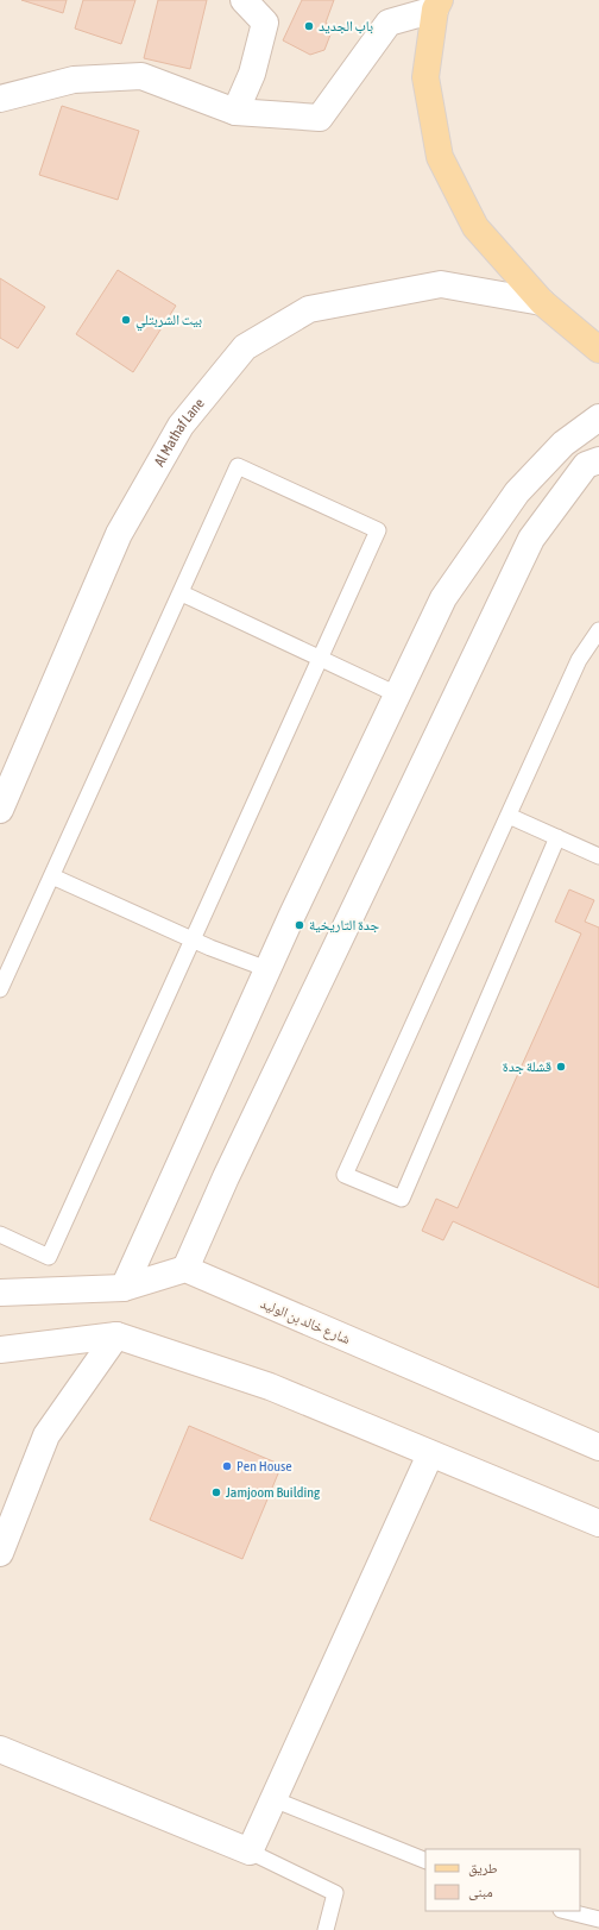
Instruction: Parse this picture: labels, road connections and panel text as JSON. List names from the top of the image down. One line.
{"streets":{"street":["Al Mathaf Lane","شارع خالد بن الوليد"]},"places":["باب الجديد","بيت الشربتلي","جدة التاريخية","قشلة جدة","Pen House","Jamjoom Building"],"legend":["طريق","مبنى"]}
